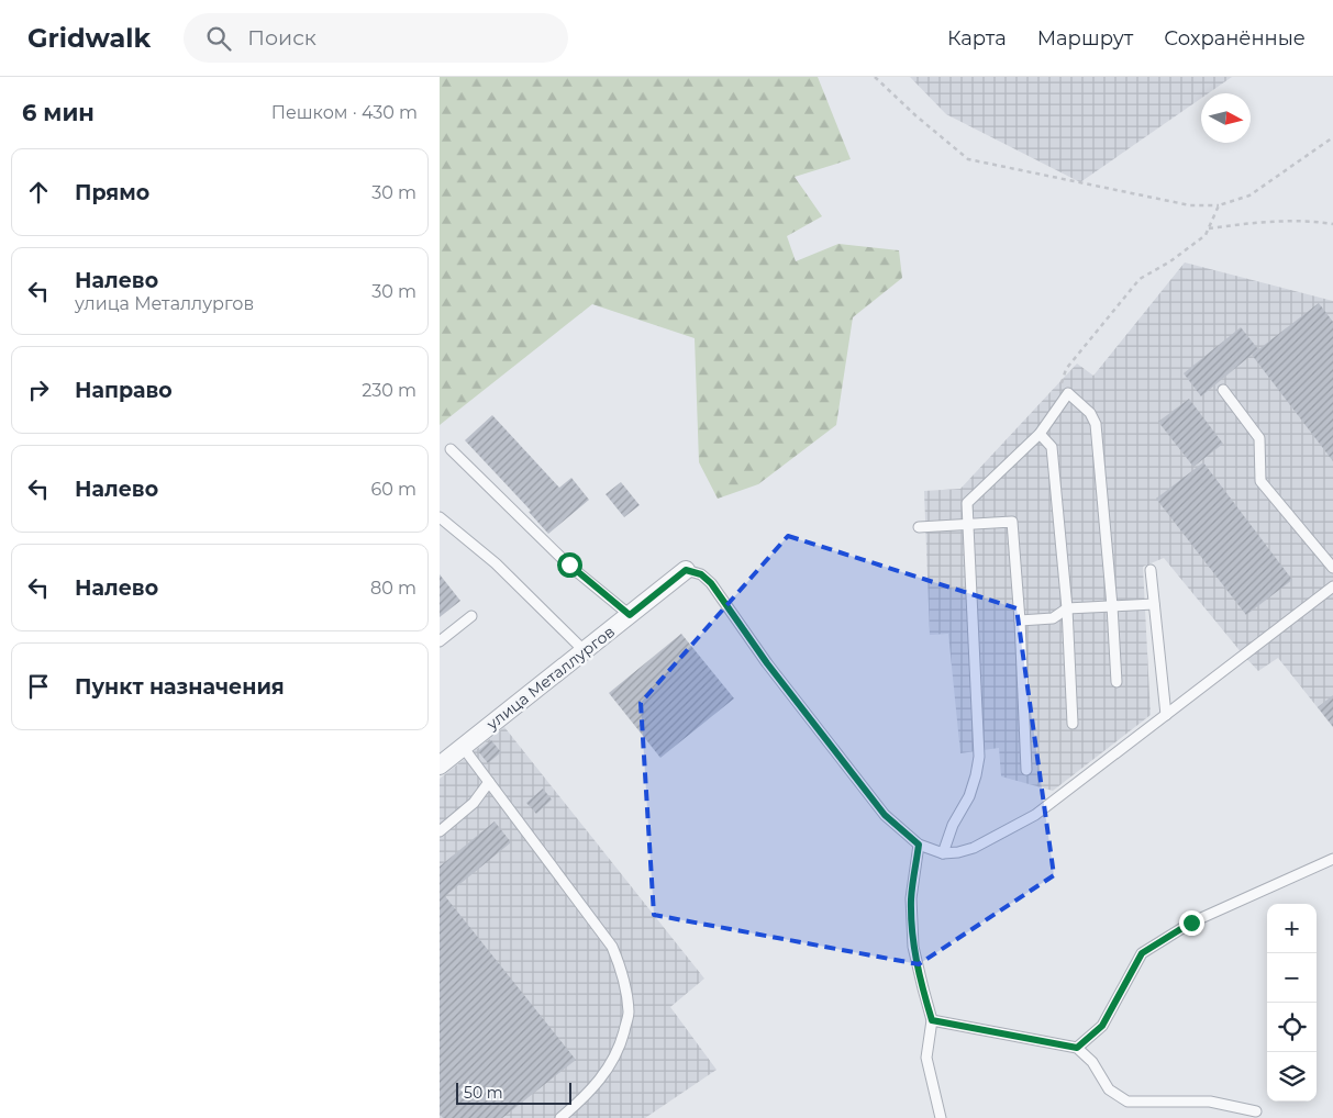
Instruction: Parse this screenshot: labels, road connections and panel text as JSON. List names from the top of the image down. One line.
{"streets":{"street":["улица Металлургов"]},"scale_bar":"50 m","north":"right","page":{"header":"Gridwalk","search":"Поиск","nav":["Карта","Маршрут","Сохранённые"],"heading":["6 мин","Пешком · 430 m"],"list":[["Прямо","30 m"],["Налево","улица Металлургов","30 m"],["Направо","230 m"],["Налево","60 m"],["Налево","80 m"],"Пункт назначения"],"map_buttons":["+","−"],"scale":"50 m"}}
